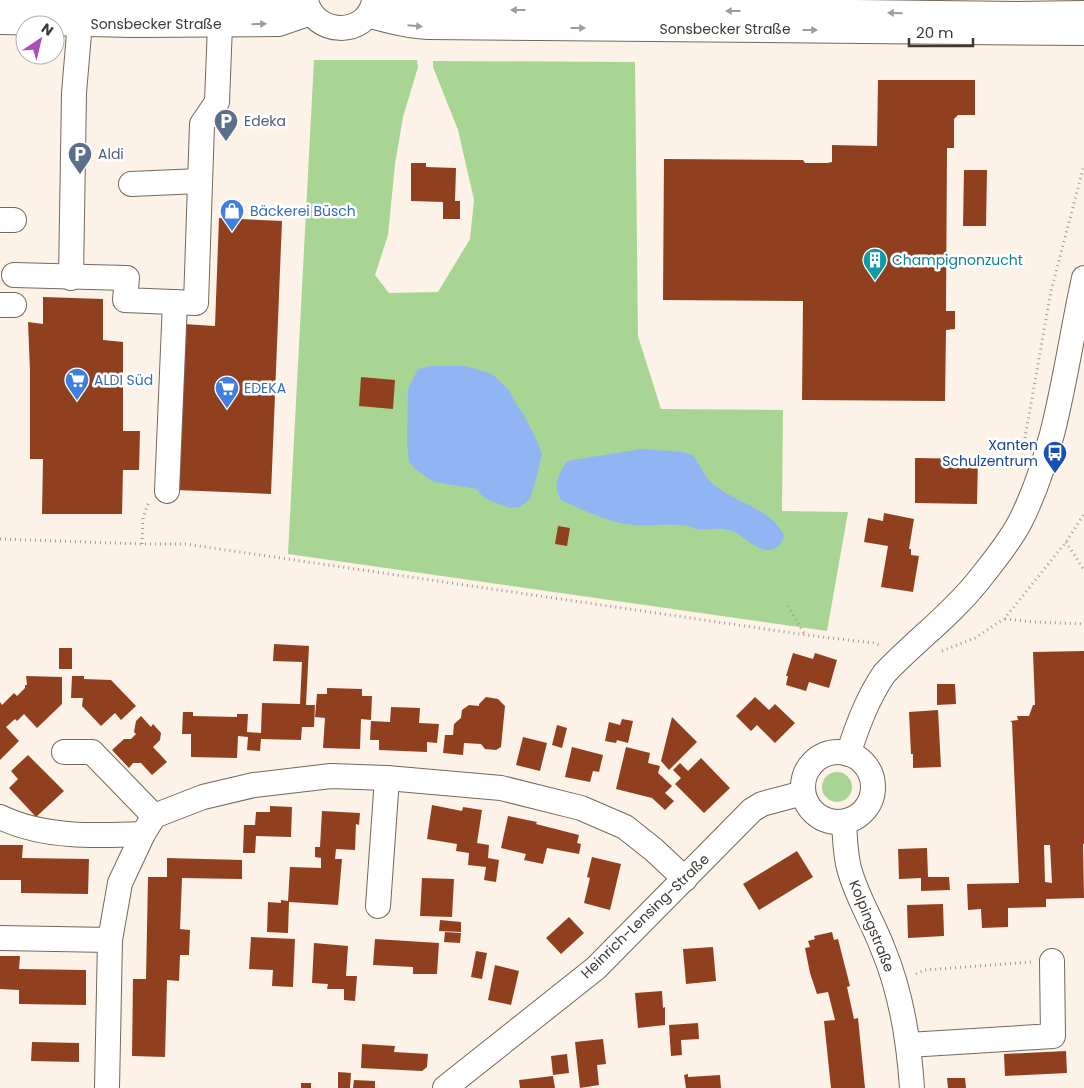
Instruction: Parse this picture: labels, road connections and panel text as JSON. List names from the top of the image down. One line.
{"streets":{"street":["Sonsbecker Straße","Heinrich-Lensing-Straße","Kolpingstraße"]},"crossings":[["Heinrich-Lensing-Straße","Kolpingstraße"]],"places":{"parking":["Edeka","Aldi"],"shop":["Bäckerei Büsch"],"building":["Champignonzucht"],"supermarket":["ALDI Süd","EDEKA"],"bus stop":["Xanten Schulzentrum"]},"scale_bar":"20 m","north":"top right"}
